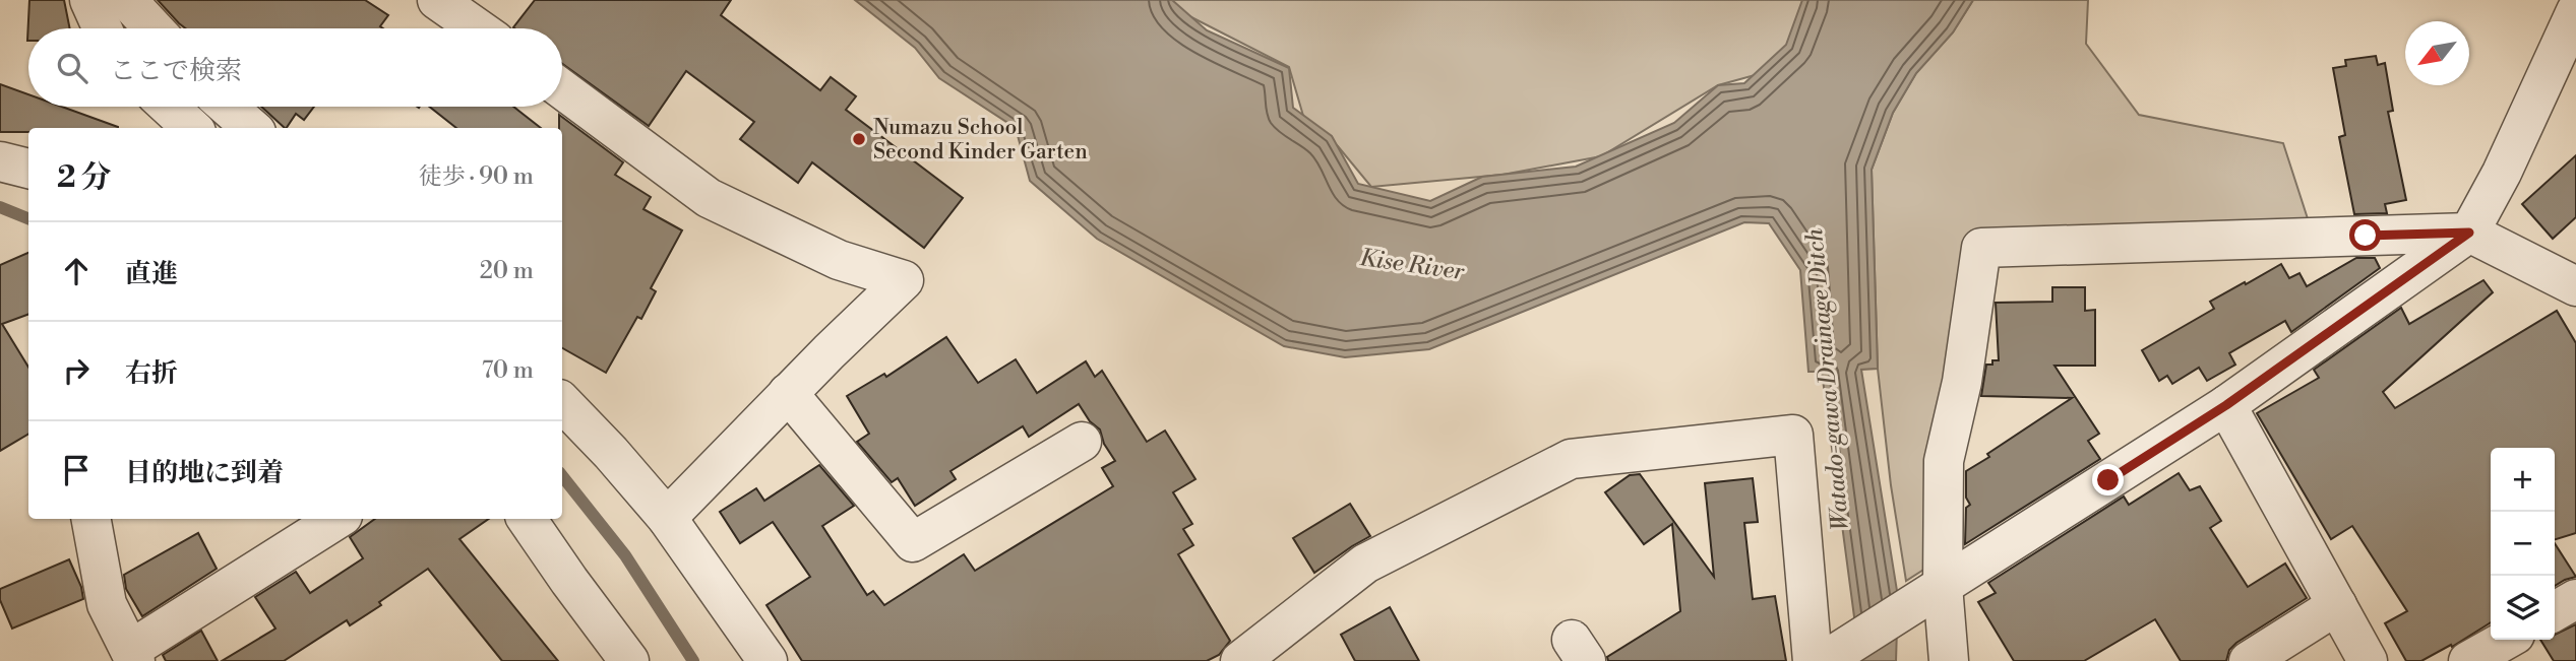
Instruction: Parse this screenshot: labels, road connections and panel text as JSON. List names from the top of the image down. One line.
{"water":["Kise River","Watado-gawa Drainage Ditch"],"places":["Numazu School Second Kinder Garten"],"north":"bottom left","page":{"search":"ここで検索","heading":["2 分","徒歩 · 90 m"],"list":[["直進","20 m"],["右折","70 m"],"目的地に到着"],"map_buttons":["+","−"]}}
